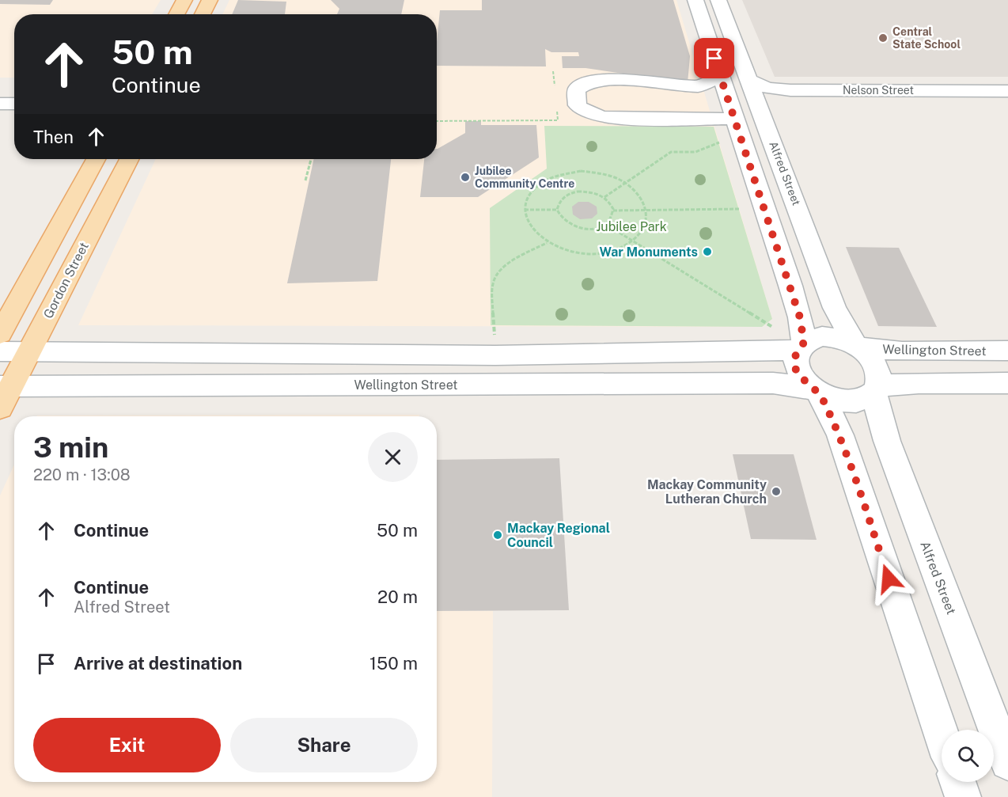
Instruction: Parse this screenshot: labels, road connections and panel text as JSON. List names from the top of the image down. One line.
{"streets":{"main road":["Gordon Street"],"street":["Nelson Street","Alfred Street","Wellington Street"]},"crossings":[["Nelson Street","Alfred Street"],["Alfred Street","Wellington Street"],["Gordon Street","Wellington Street"]],"parks":["Jubilee Park"],"places":["Central State School","Jubilee Community Centre","War Monuments","Mackay Community Lutheran Church","Mackay Regional Council"],"page":{"turn":["50 m","Continue"],"then":"Then","heading":["3 min","220 m · 13:08"],"list":[{"name":"Continue","value":"50 m"},{"name":"Continue","note":"Alfred Street","value":"20 m"},{"name":"Arrive at destination","value":"150 m"}],"buttons":["Exit","Share"]}}
